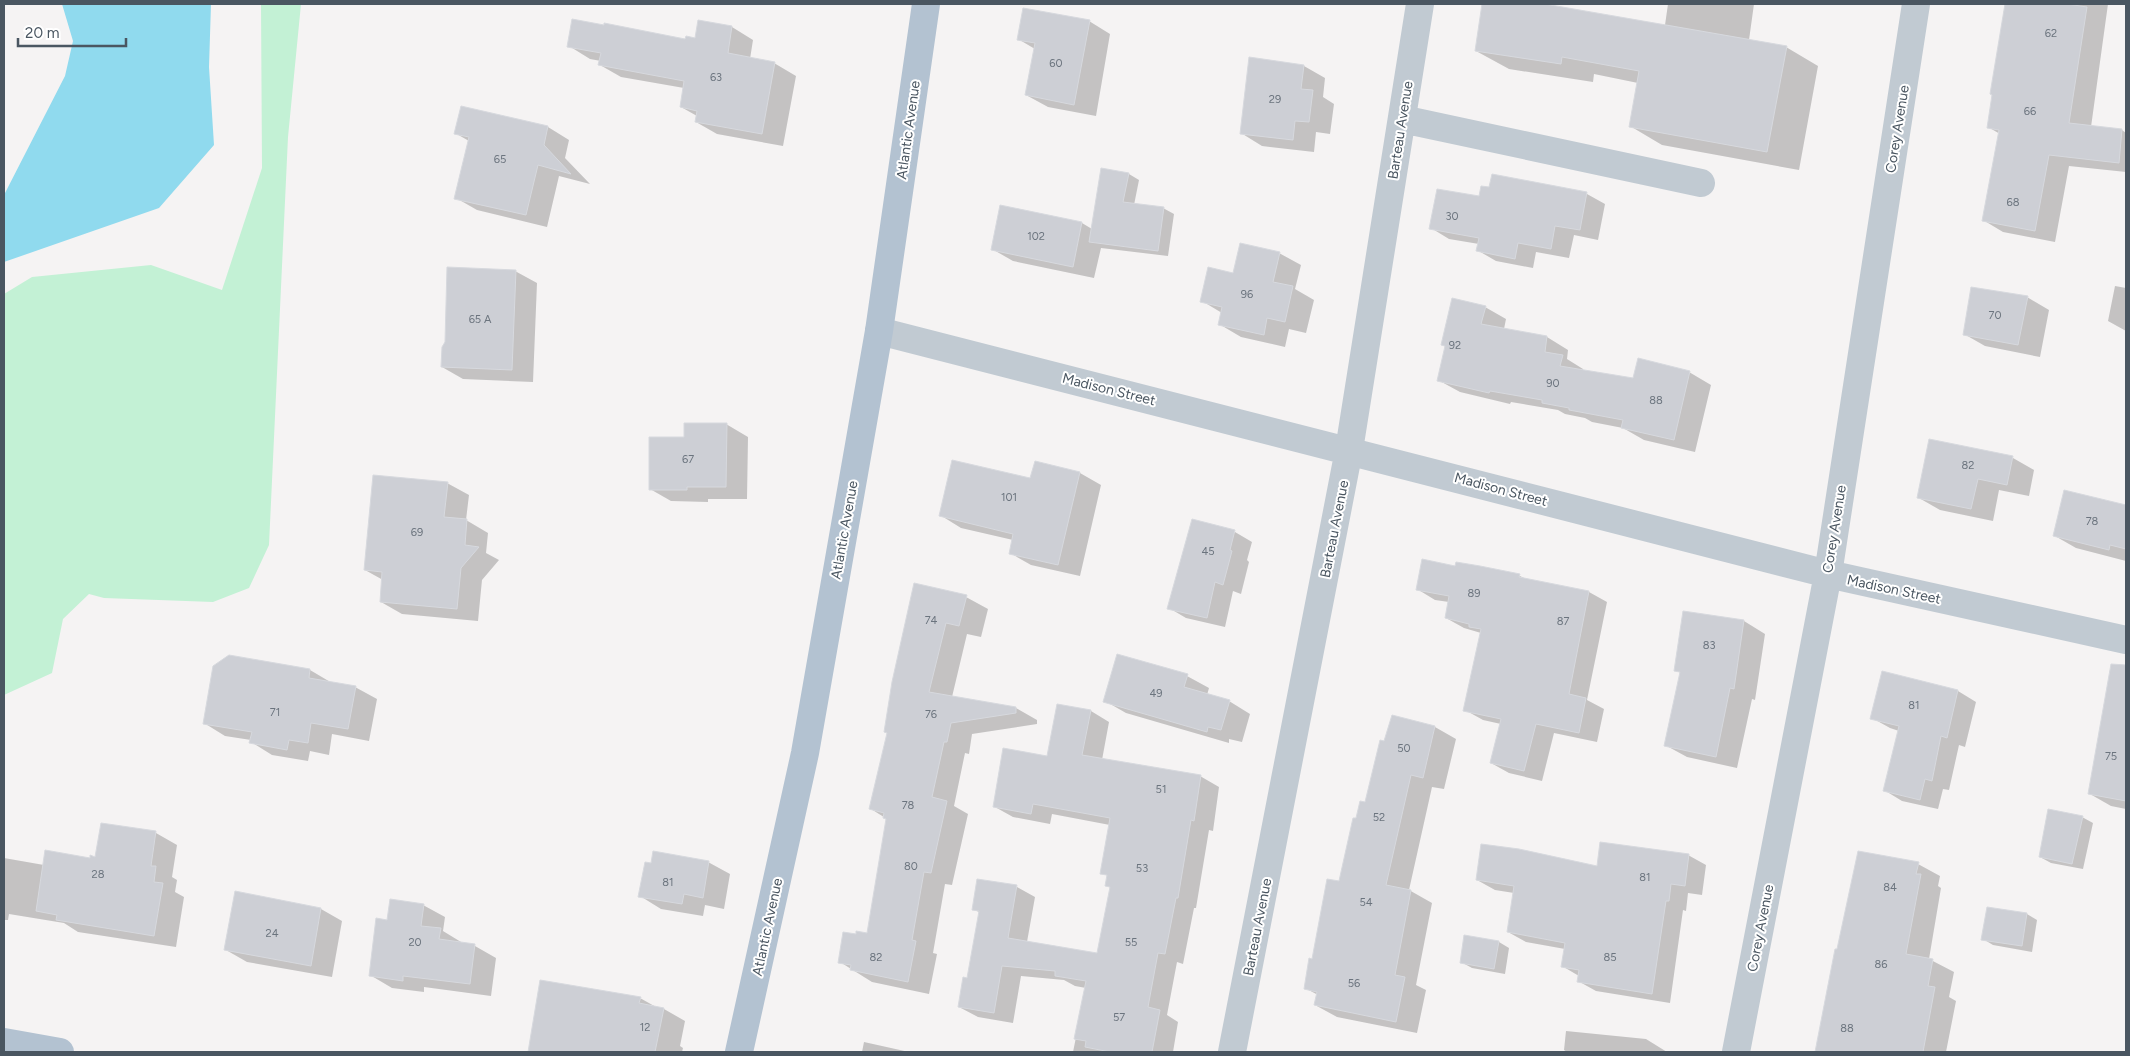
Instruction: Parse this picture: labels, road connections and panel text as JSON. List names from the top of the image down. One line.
{"streets":{"main road":["Atlantic Avenue"],"street":["Corey Avenue","Barteau Avenue","Madison Street"]},"crossings":[["Corey Avenue","Madison Street"],["Atlantic Avenue","Madison Street"],["Barteau Avenue","Madison Street"]],"house_numbers":["62","60","63","29","66","65","68","30","102","96","70","65 A","92","90","88","67","82","101","78","69","45","89","74","87","83","49","81","71","76","50","75","51","78","52","80","53","28","81","81","84","54","24","20","55","82","85","86","56","57","12","88"],"scale_bar":"20 m"}
